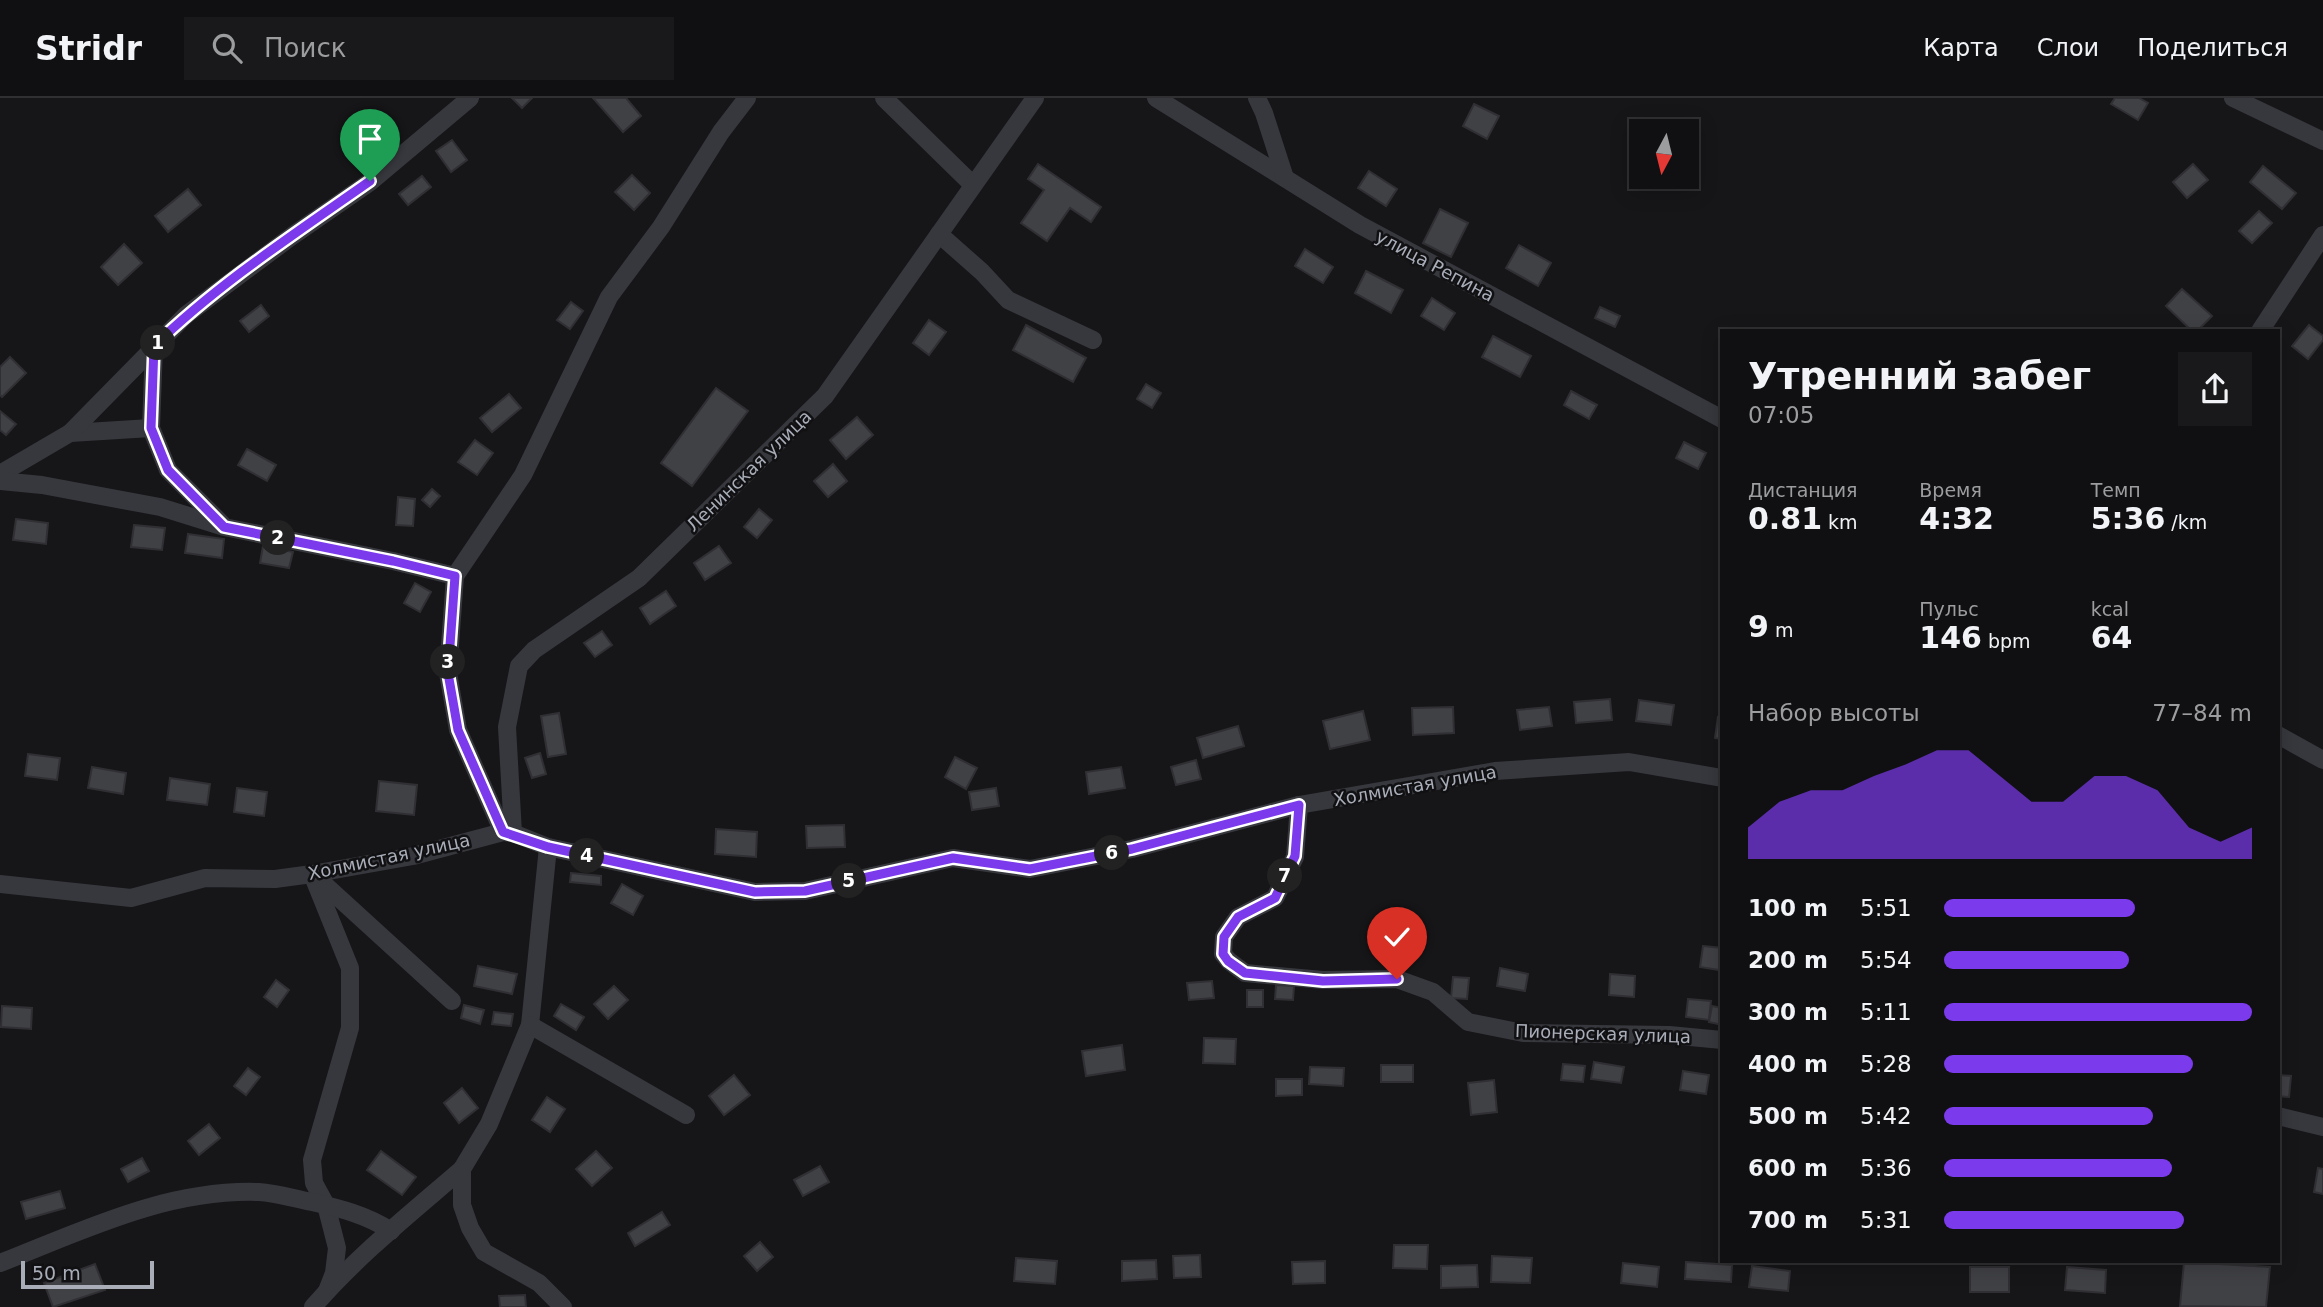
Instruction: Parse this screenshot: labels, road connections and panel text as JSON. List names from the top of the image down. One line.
{"streets":{"street":["улица Репина","Ленинская улица","Холмистая улица","Пионерская улица"]},"crossings":[["Ленинская улица","Холмистая улица"],["Холмистая улица","Пионерская улица"]],"scale_bar":"50 m","north":"bottom","page":{"header":"Stridr","search":"Поиск","nav":["Карта","Слои","Поделиться"],"pins":["1","2","3","6","4","7","5"],"heading":["Утренний забег","07:05"],"stats":[["Дистанция","0.81 km"],["Время","4:32"],["Темп","5:36 /km"],["9 m"],["Пульс","146 bpm"],["kcal","64"]],"chart":["Набор высоты","77–84 m"],"list":[{"name":"100 m","note":"5:51"},{"name":"200 m","note":"5:54"},{"name":"300 m","note":"5:11"},{"name":"400 m","note":"5:28"},{"name":"500 m","note":"5:42"},{"name":"600 m","note":"5:36"},{"name":"700 m","note":"5:31"}],"scale":"50 m"}}
